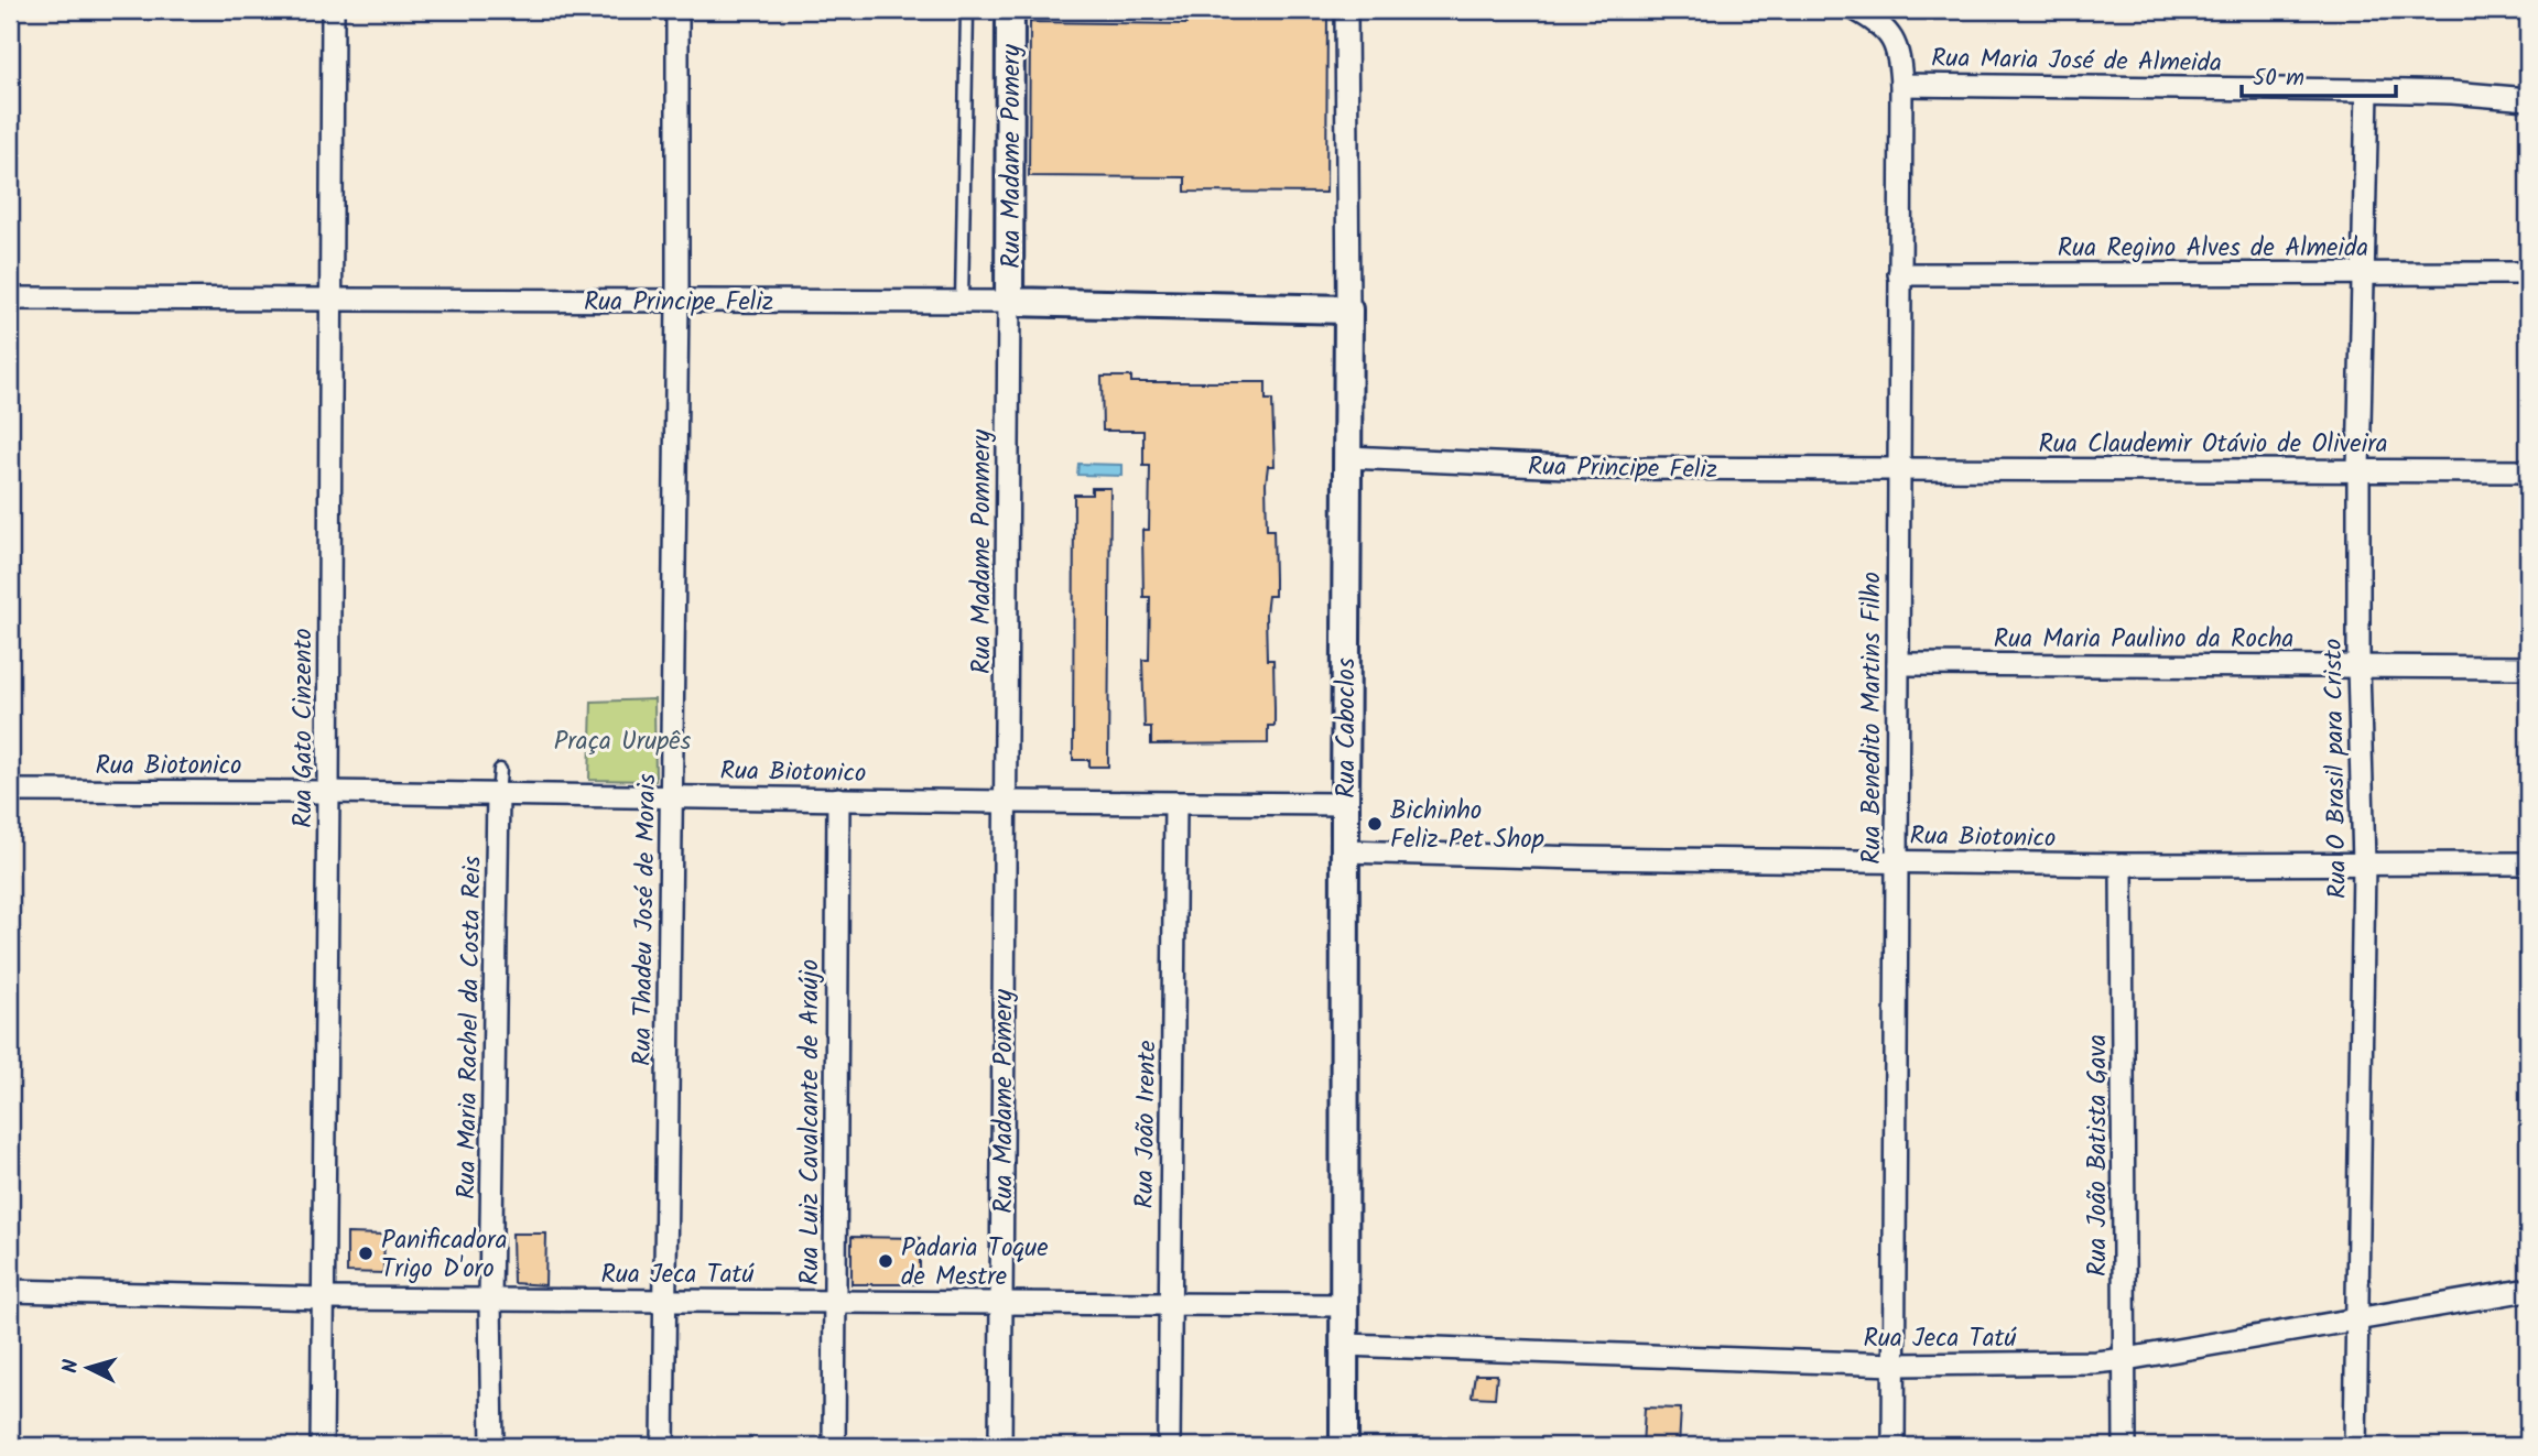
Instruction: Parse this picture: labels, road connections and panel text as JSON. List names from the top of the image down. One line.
{"streets":{"street":["Rua Maria José de Almeida","Rua Madame Pomery","Rua Regino Alves de Almeida","Rua Principe Feliz","Rua Claudemir Otávio de Oliveira","Rua Madame Pommery","Rua Maria Paulino da Rocha","Rua Benedito Martins Filho","Rua Gato Cinzento","Rua Caboclos","Rua Biotonico","Rua O Brasil para Cristo","Rua Thadeu José de Morais","Rua Maria Rachel da Costa Reis","Rua Luiz Cavalcante de Araújo","Rua João Irente","Rua João Batista Gava","Rua Jeca Tatú"]},"crossings":[["Rua Maria José de Almeida","Rua Benedito Martins Filho"],["Rua Maria José de Almeida","Rua O Brasil para Cristo"],["Rua Madame Pomery","Rua Principe Feliz"],["Rua Madame Pomery","Rua Madame Pommery"],["Rua Madame Pomery","Rua Biotonico"],["Rua Madame Pomery","Rua Jeca Tatú"],["Rua Regino Alves de Almeida","Rua Benedito Martins Filho"],["Rua Regino Alves de Almeida","Rua O Brasil para Cristo"],["Rua Principe Feliz","Rua Claudemir Otávio de Oliveira"],["Rua Principe Feliz","Rua Madame Pommery"],["Rua Principe Feliz","Rua Benedito Martins Filho"],["Rua Principe Feliz","Rua Gato Cinzento"],["Rua Principe Feliz","Rua Caboclos"],["Rua Principe Feliz","Rua Thadeu José de Morais"],["Rua Claudemir Otávio de Oliveira","Rua Benedito Martins Filho"],["Rua Claudemir Otávio de Oliveira","Rua O Brasil para Cristo"],["Rua Madame Pommery","Rua Biotonico"],["Rua Maria Paulino da Rocha","Rua Benedito Martins Filho"],["Rua Maria Paulino da Rocha","Rua O Brasil para Cristo"],["Rua Benedito Martins Filho","Rua Biotonico"],["Rua Benedito Martins Filho","Rua Jeca Tatú"],["Rua Gato Cinzento","Rua Biotonico"],["Rua Gato Cinzento","Rua Jeca Tatú"],["Rua Caboclos","Rua Biotonico"],["Rua Caboclos","Rua Jeca Tatú"],["Rua Biotonico","Rua O Brasil para Cristo"],["Rua Biotonico","Rua Thadeu José de Morais"],["Rua Biotonico","Rua Maria Rachel da Costa Reis"],["Rua Biotonico","Rua Luiz Cavalcante de Araújo"],["Rua Biotonico","Rua João Irente"],["Rua Biotonico","Rua João Batista Gava"],["Rua O Brasil para Cristo","Rua Jeca Tatú"],["Rua Thadeu José de Morais","Rua Jeca Tatú"],["Rua Maria Rachel da Costa Reis","Rua Jeca Tatú"],["Rua Luiz Cavalcante de Araújo","Rua Jeca Tatú"],["Rua João Irente","Rua Jeca Tatú"],["Rua João Batista Gava","Rua Jeca Tatú"]],"parks":["Praça Urupês"],"places":["Bichinho Feliz Pet Shop","Panificadora Trigo D'oro","Padaria Toque de Mestre"],"scale_bar":"50 m","north":"left"}
